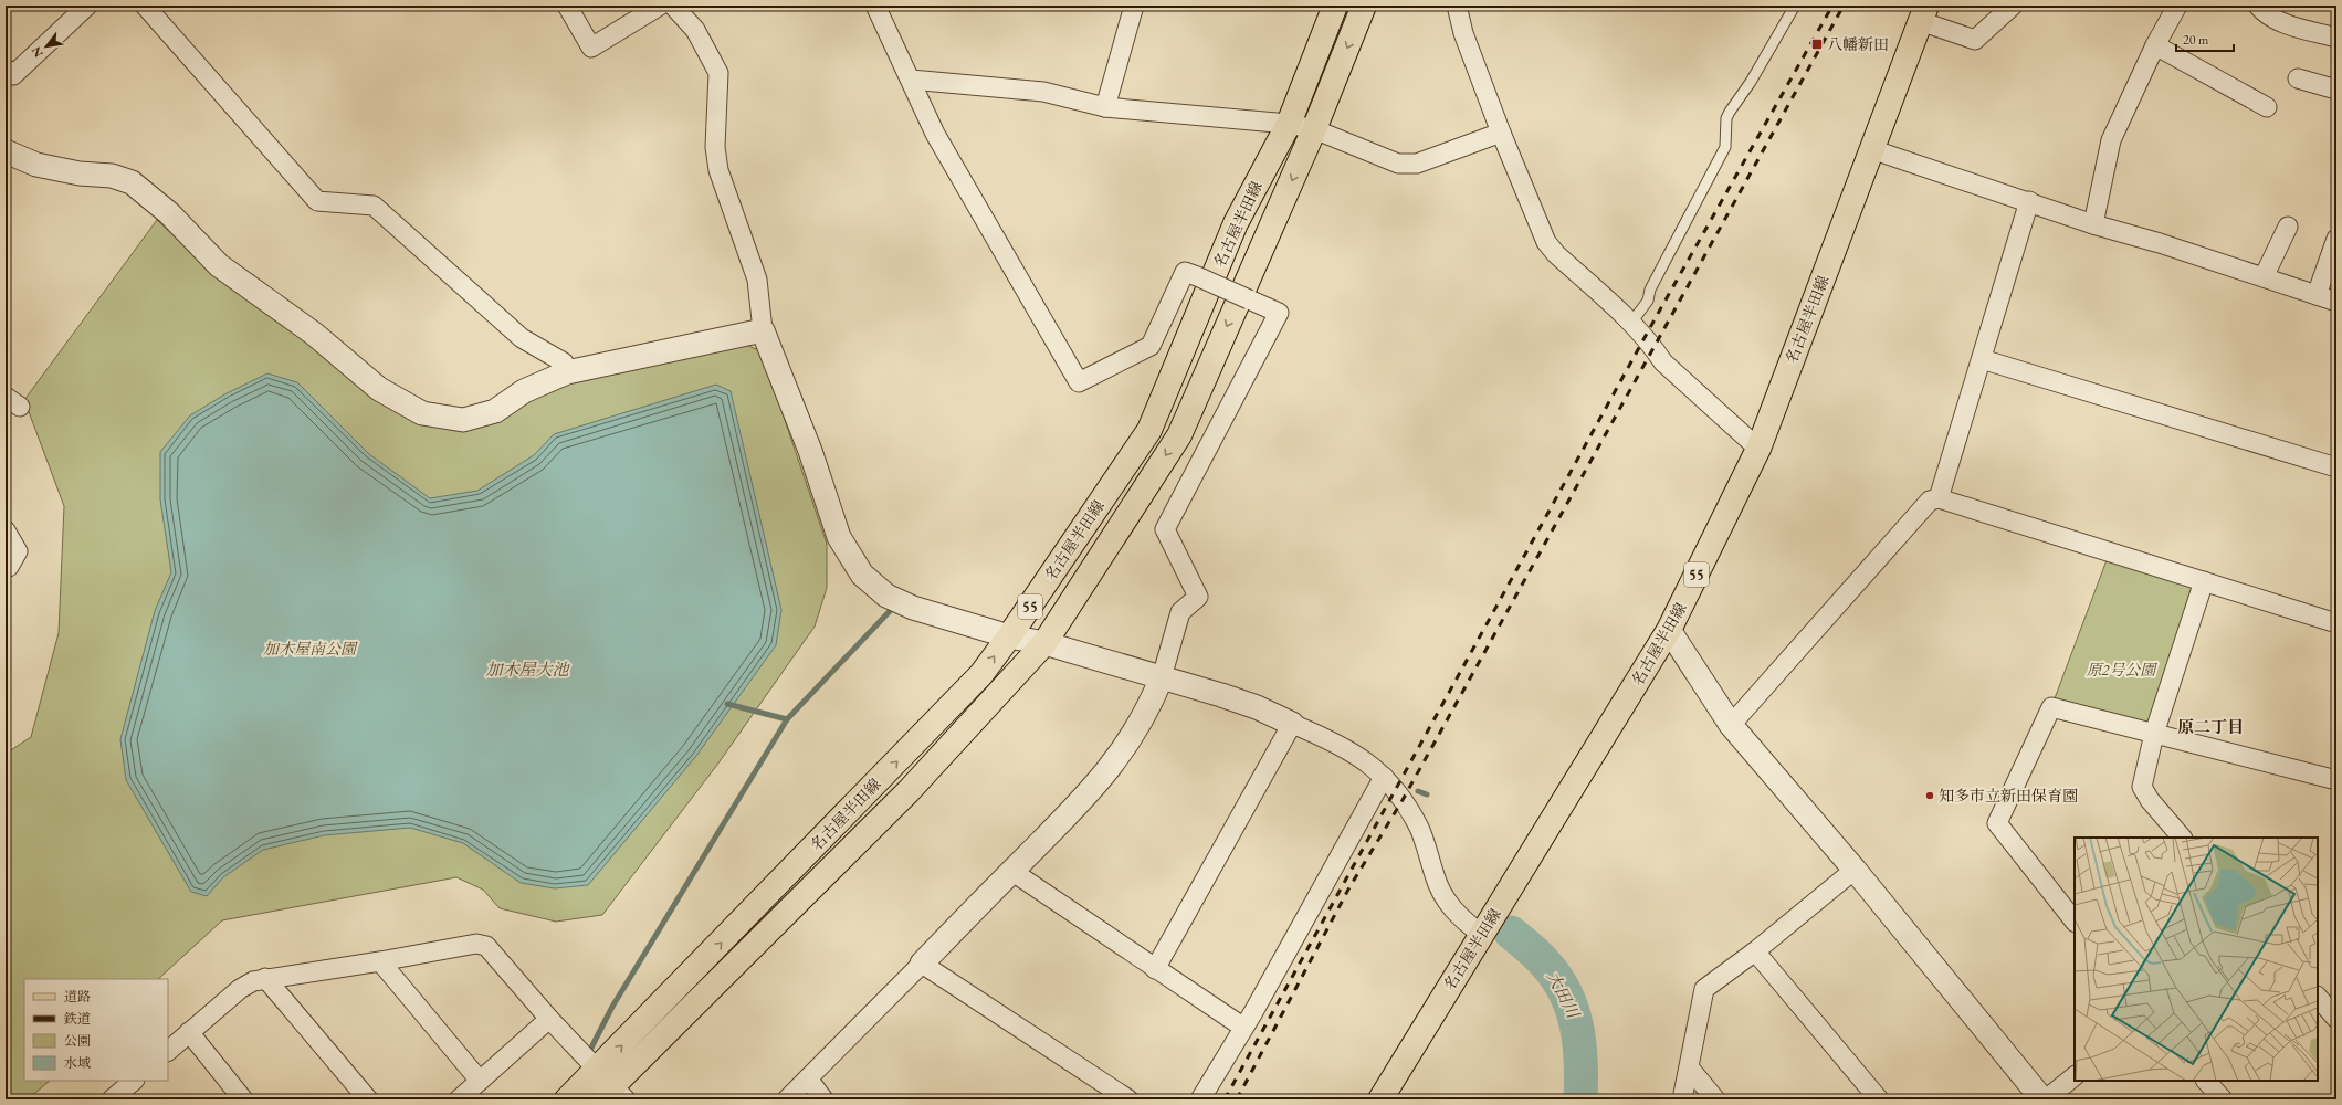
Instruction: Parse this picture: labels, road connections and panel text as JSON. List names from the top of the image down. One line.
{"streets":{"main road":["名古屋半田線","55"]},"districts":["原二丁目"],"water":["加木屋大池","大田川"],"parks":["加木屋南公園","原2号公園"],"places":{"transit":["八幡新田"],"other":["知多市立新田保育園"]},"legend":["道路","鉄道","公園","水域"],"scale_bar":"20 m","north":"bottom left"}
